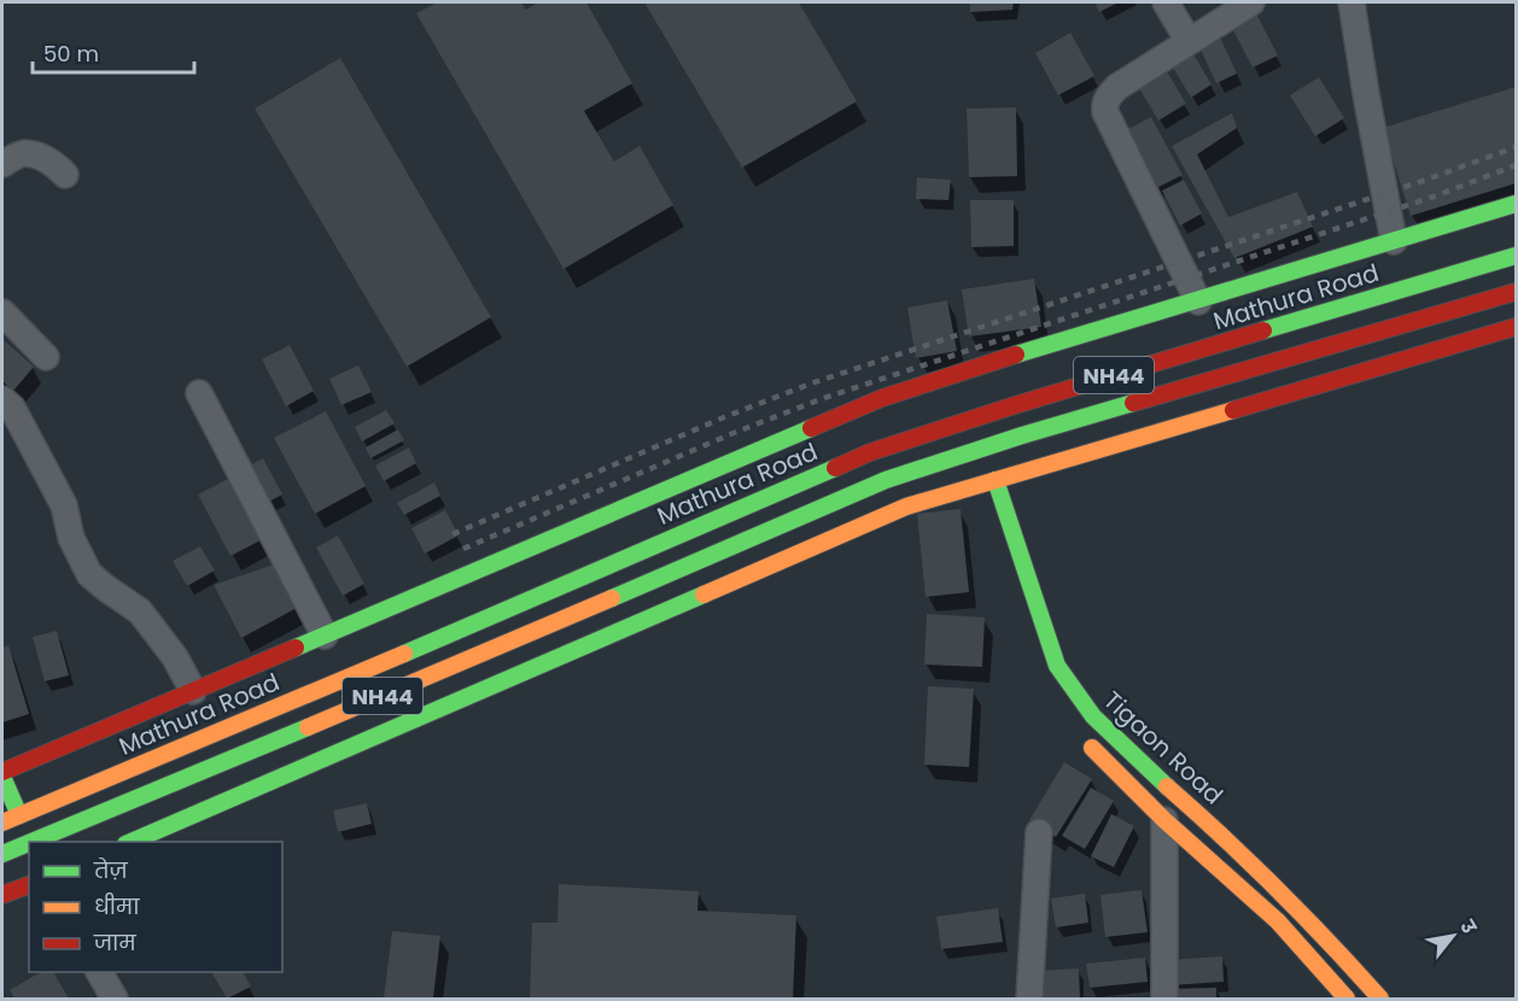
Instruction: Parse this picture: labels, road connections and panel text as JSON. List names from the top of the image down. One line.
{"streets":{"main road":["Mathura Road","NH44","Tigaon Road"]},"legend":["तेज़","धीमा","जाम"],"scale_bar":"50 m","north":"top right"}
